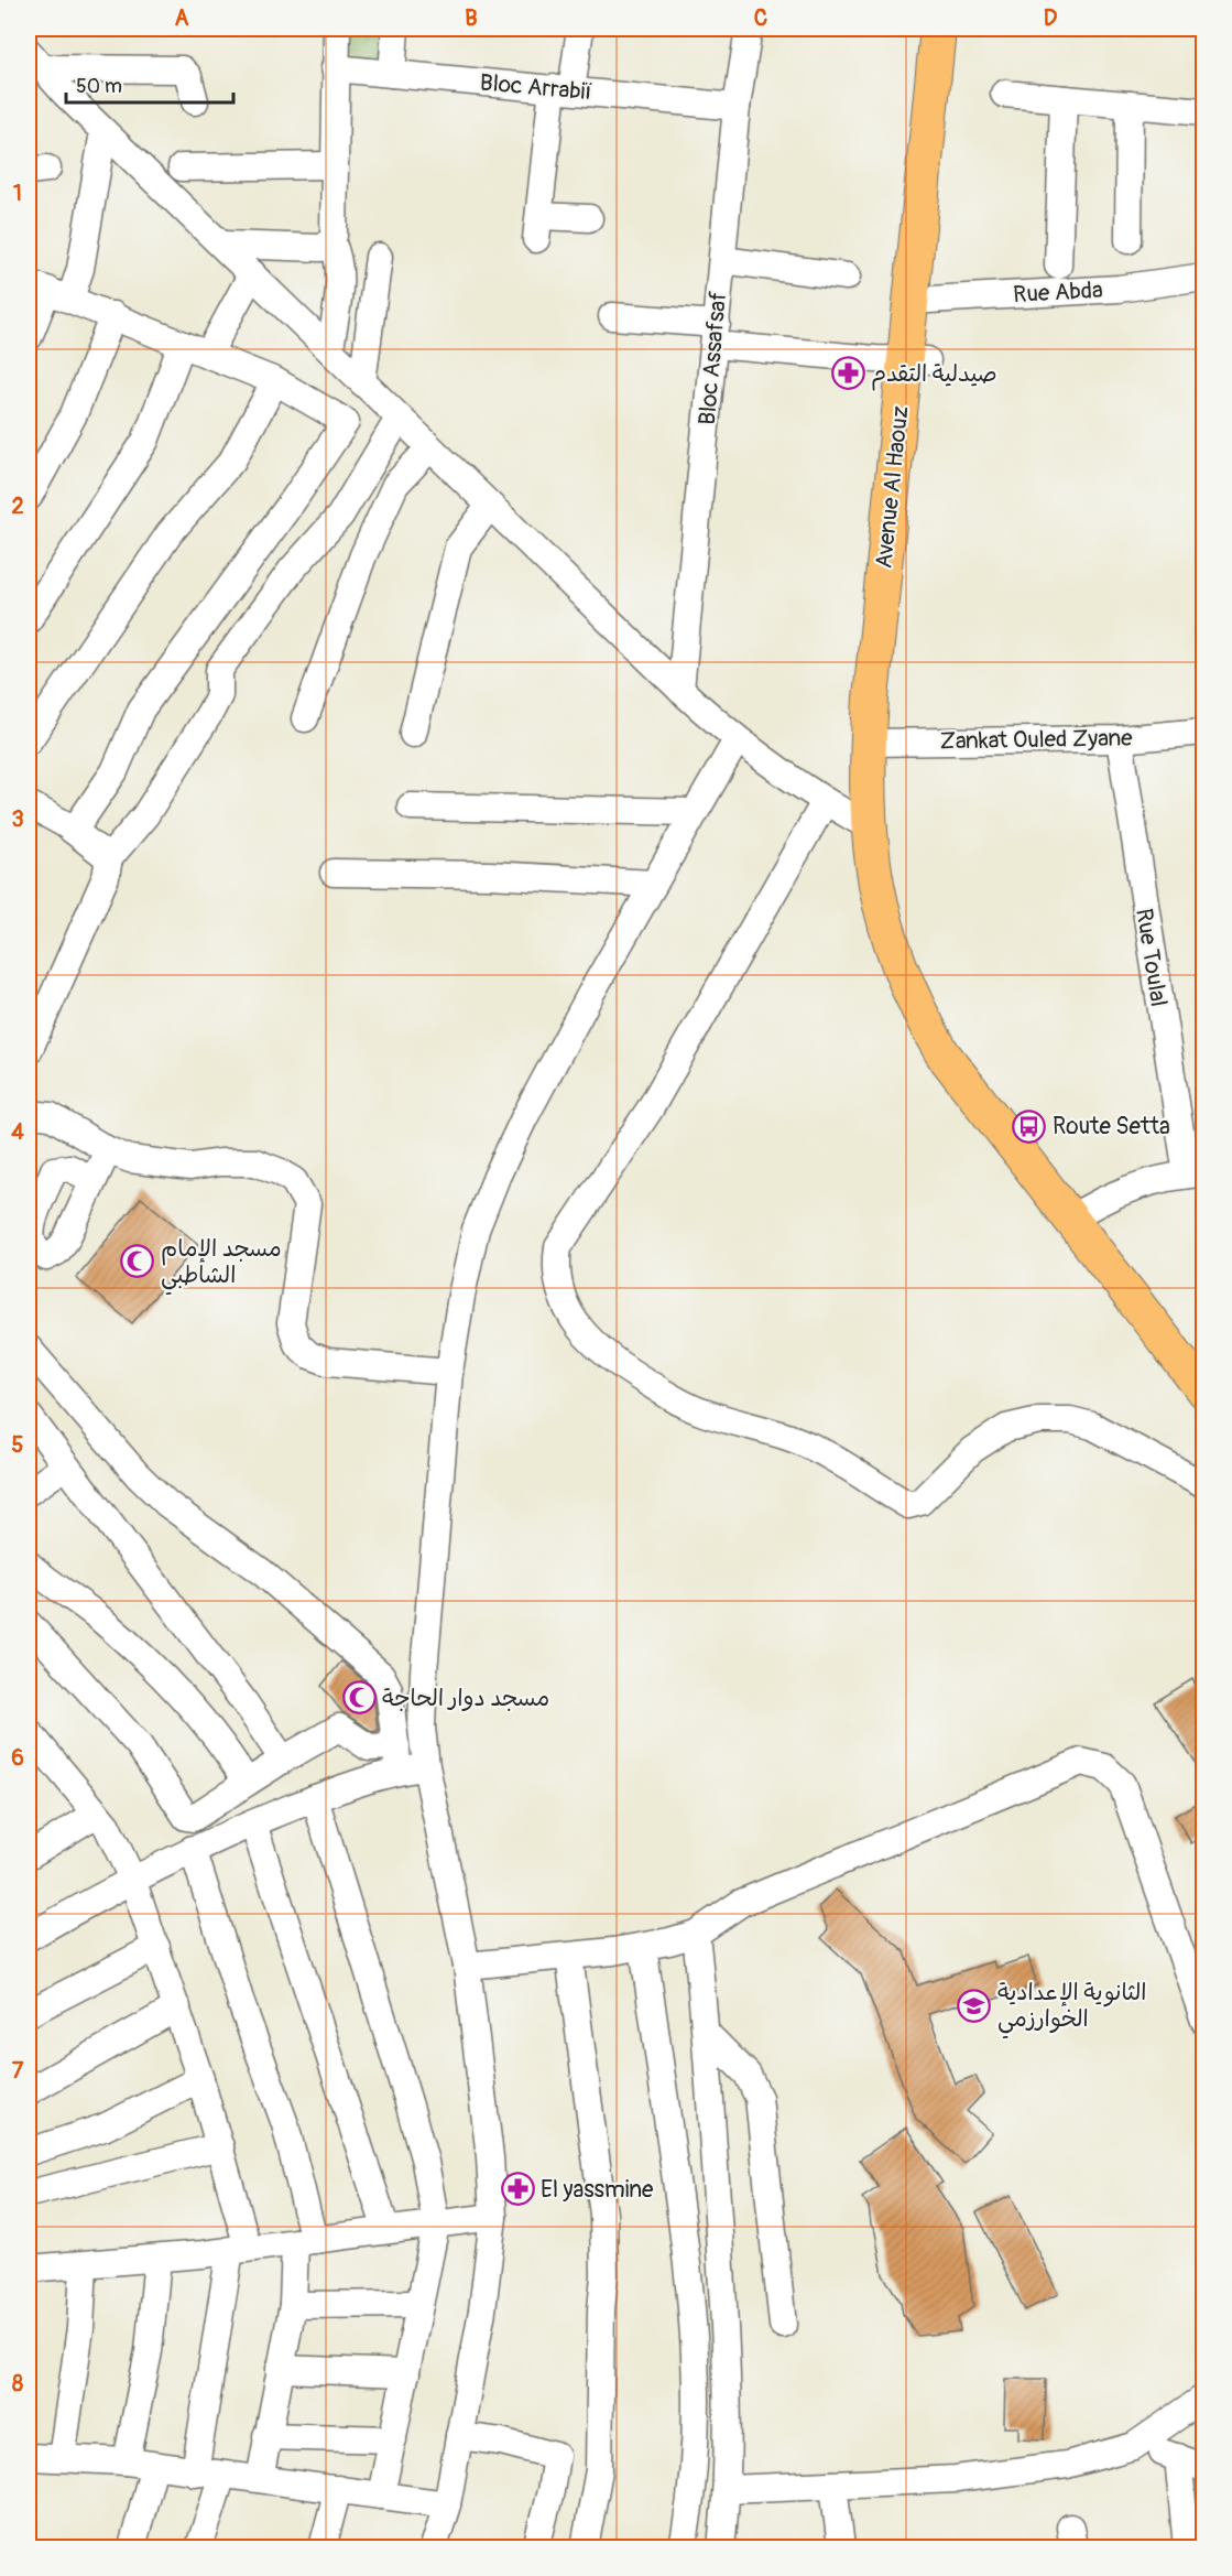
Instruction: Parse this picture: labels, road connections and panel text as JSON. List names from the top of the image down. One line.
{"streets":{"main road":["Avenue Al Haouz"],"street":["Bloc Arrabiï","Rue Abda","Bloc Assafsaf","Zankat Ouled Zyane","Rue Toulal"]},"crossings":[["Bloc Arrabiï","Bloc Assafsaf"],["Rue Abda","Avenue Al Haouz"],["Avenue Al Haouz","Zankat Ouled Zyane"],["Zankat Ouled Zyane","Rue Toulal"]],"places":{"pharmacy":["صيدلية التقدم","El yassmine"],"bus stop":["Route Setta"],"mosque":["مسجد الإمام الشاطبي","مسجد دوار الحاجة"],"school or university":["الثانوية الإعدادية الخوارزمي"]},"scale_bar":"50 m","grid":{"columns":["A","B","C","D"],"rows":["1","2","3","4","5","6","7","8"]}}
